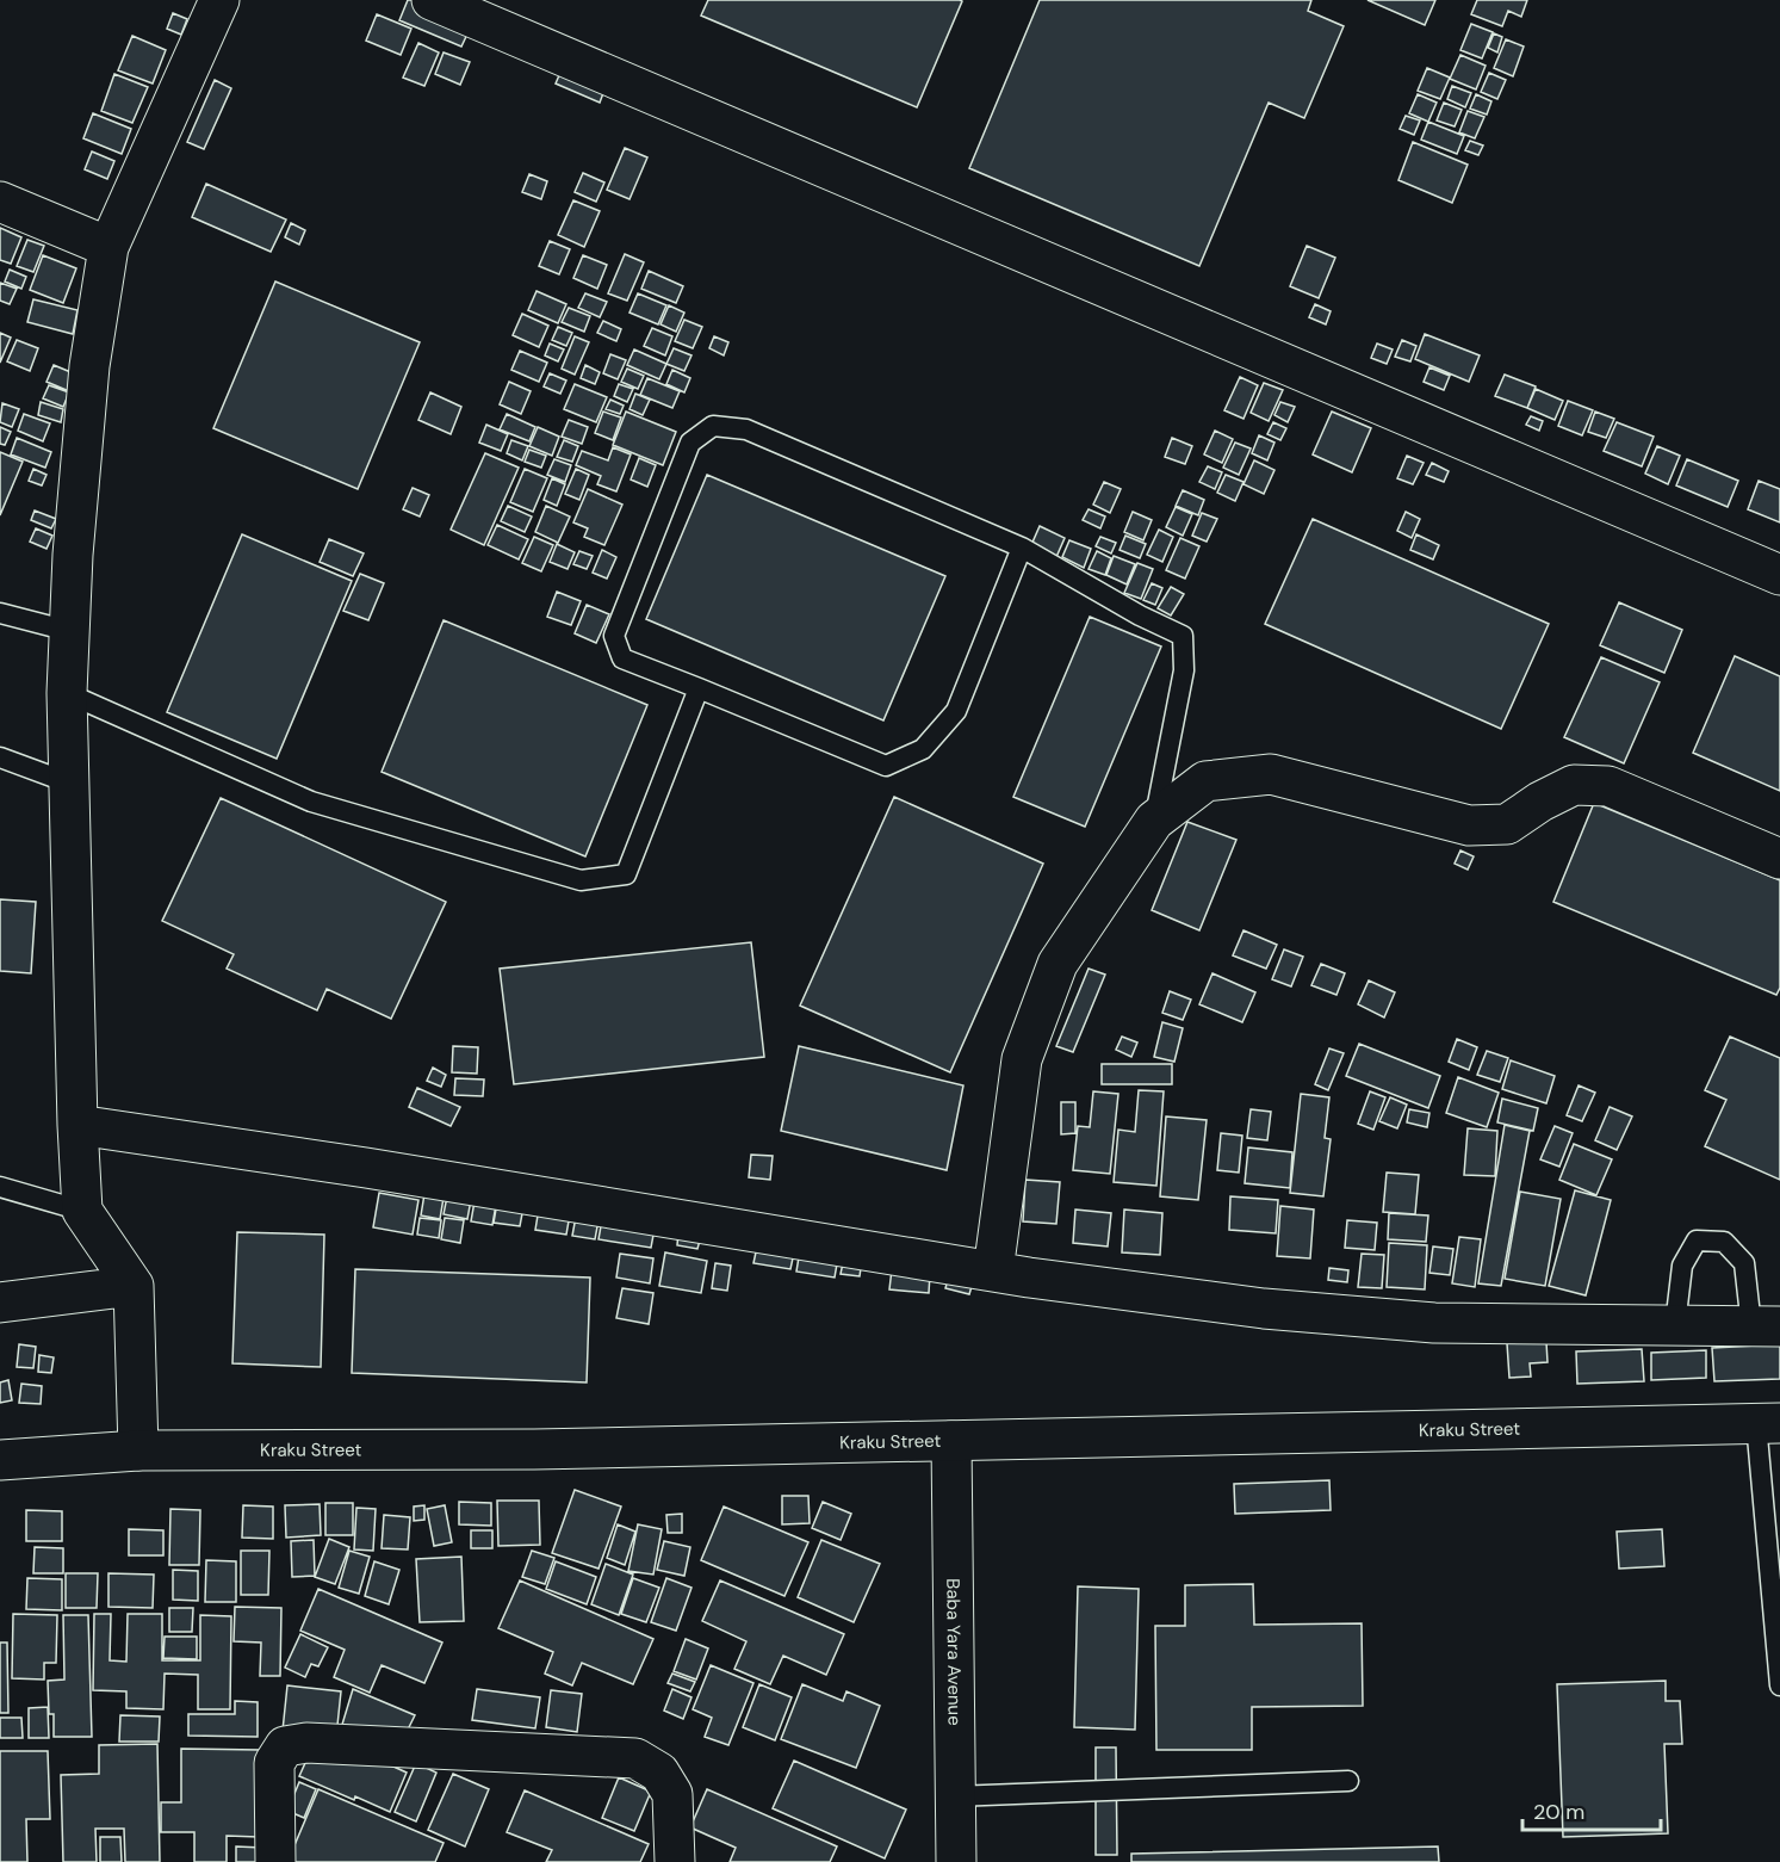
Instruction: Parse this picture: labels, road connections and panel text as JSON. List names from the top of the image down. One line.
{"streets":{"street":["Kraku Street","Baba Yara Avenue"]},"crossings":[["Kraku Street","Baba Yara Avenue"]],"scale_bar":"20 m"}
